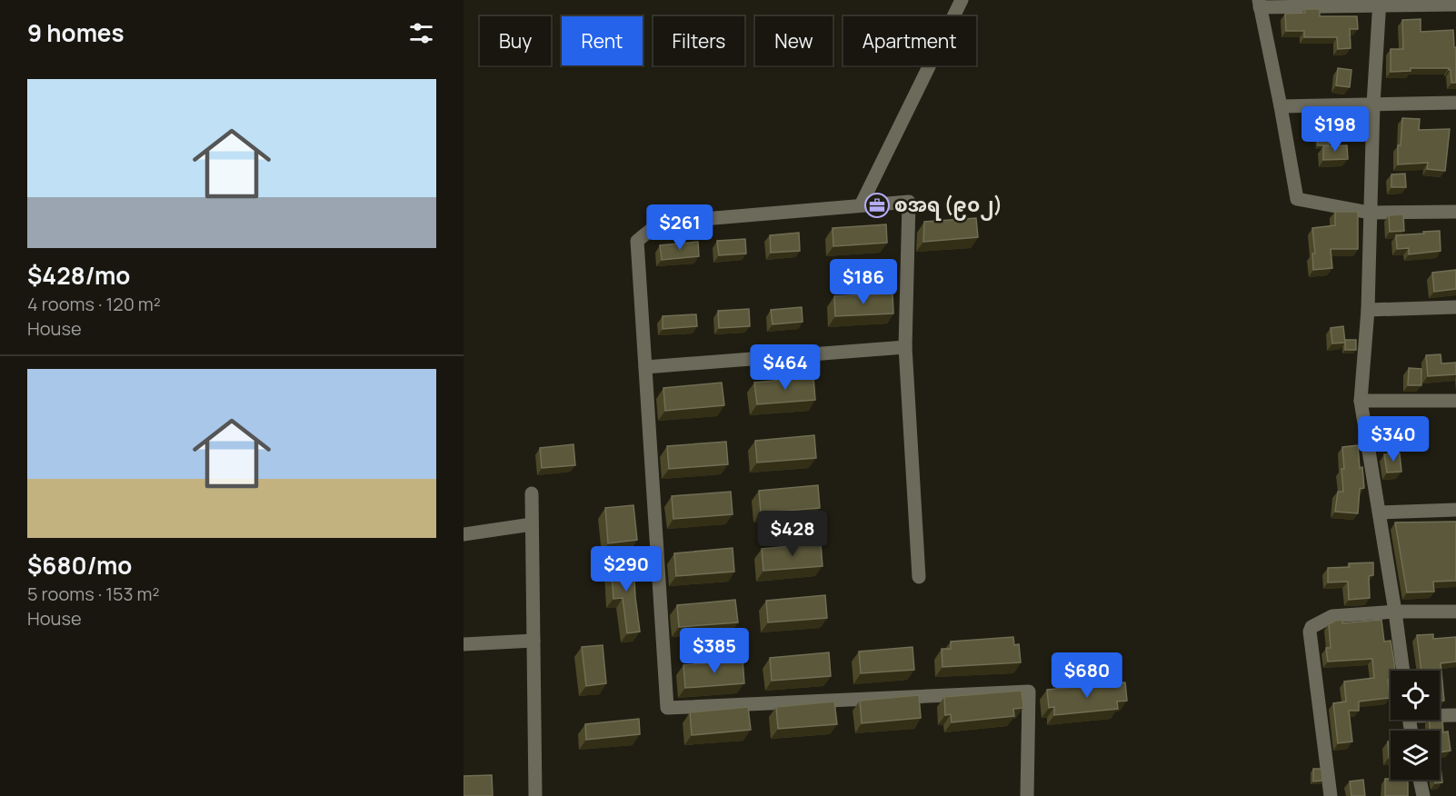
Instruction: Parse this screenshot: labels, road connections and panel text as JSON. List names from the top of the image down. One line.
{"places":{"office":["စအရ (၉၀၂)"]},"page":{"heading":"9 homes","chip":["Buy","Rent","Filters","New","Apartment"],"list":[{"name":"$428/mo","note":"4 rooms · 120 m² · House"},{"name":"$680/mo","note":"5 rooms · 153 m² · House"}],"price":["$198","$261","$186","$464","$340","$428","$290","$385","$680"]}}
